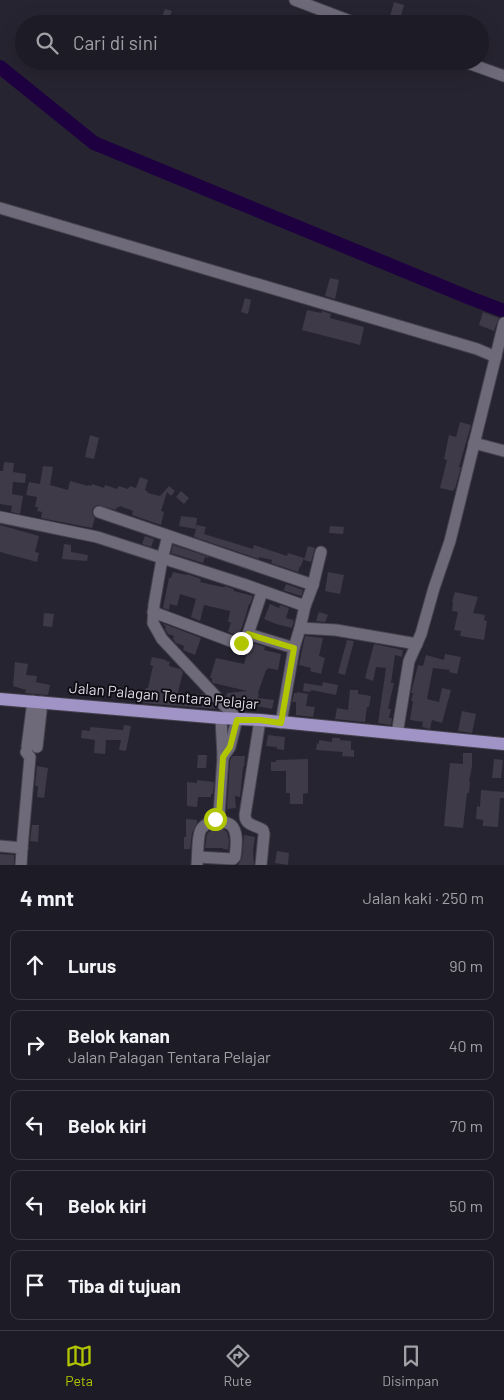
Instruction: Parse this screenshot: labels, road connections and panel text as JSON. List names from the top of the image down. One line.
{"streets":{"main road":["Jalan Palagan Tentara Pelajar"]},"page":{"search":"Cari di sini","heading":["4 mnt","Jalan kaki · 250 m"],"list":[["Lurus","90 m"],["Belok kanan","Jalan Palagan Tentara Pelajar","40 m"],["Belok kiri","70 m"],["Belok kiri","50 m"],"Tiba di tujuan"],"nav":["Peta","Rute","Disimpan"]}}
